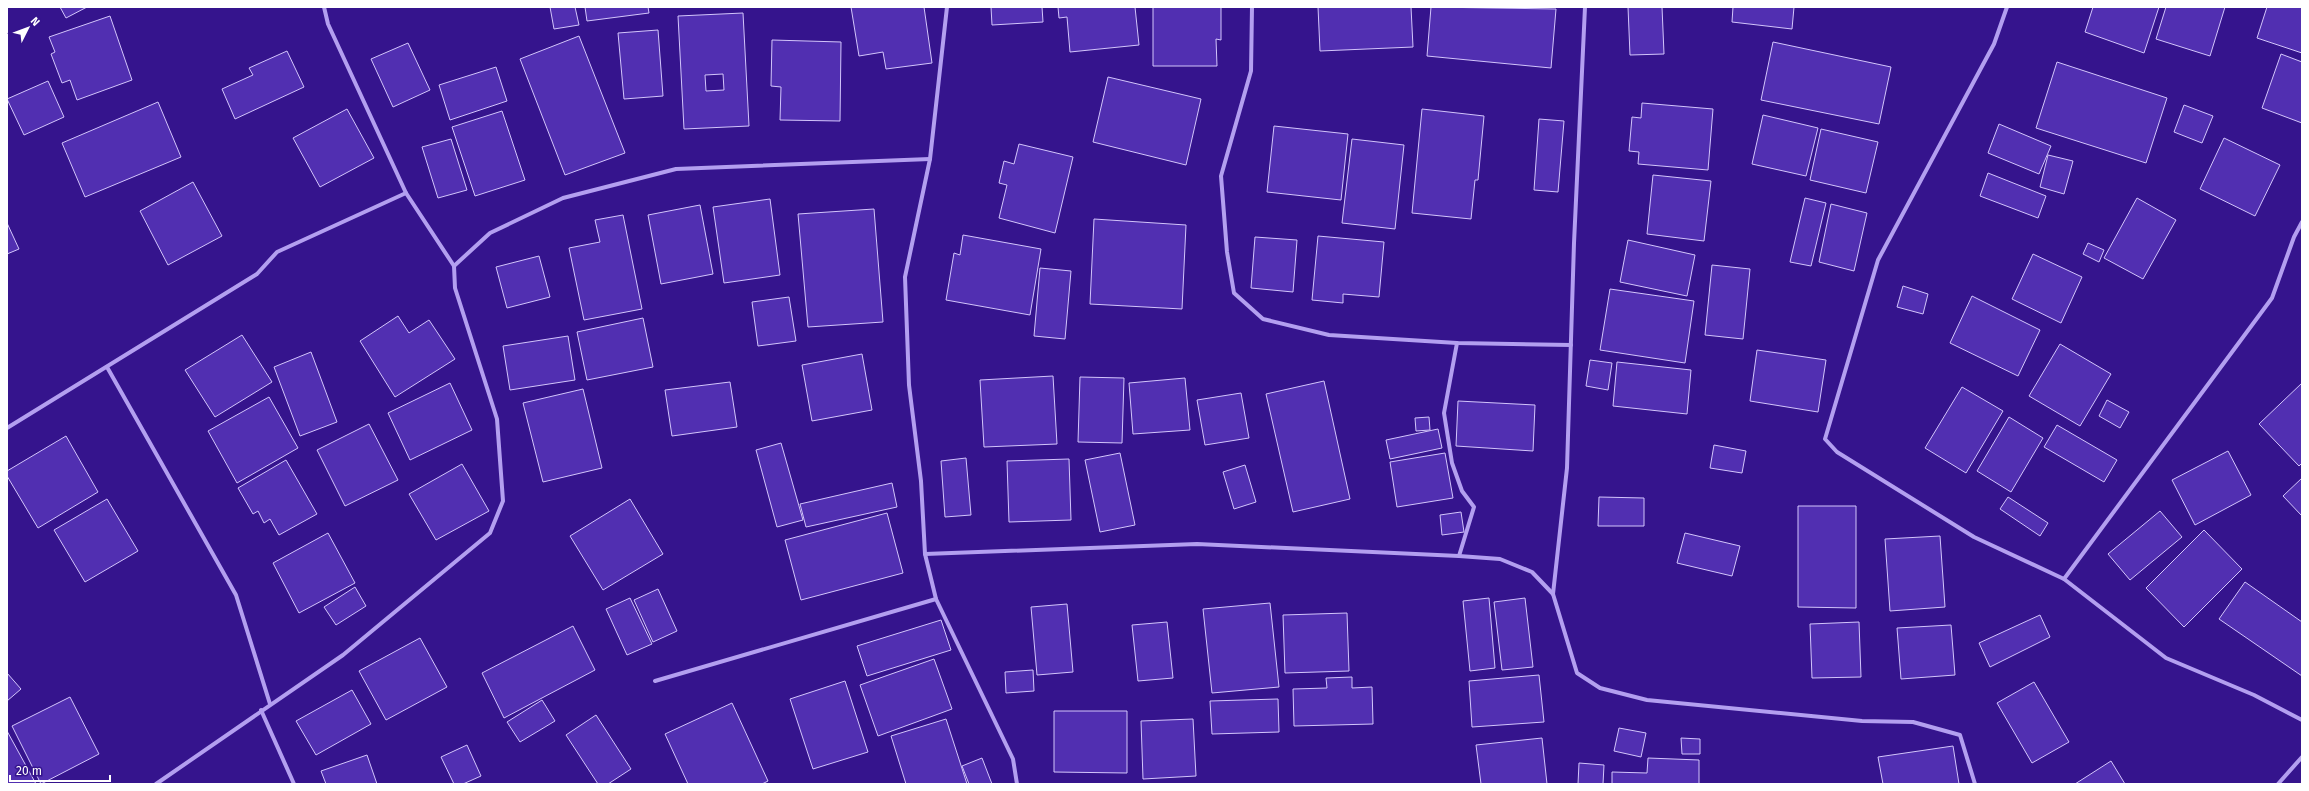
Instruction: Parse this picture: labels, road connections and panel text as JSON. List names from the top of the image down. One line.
{"scale_bar":"20 m","north":"top right"}
